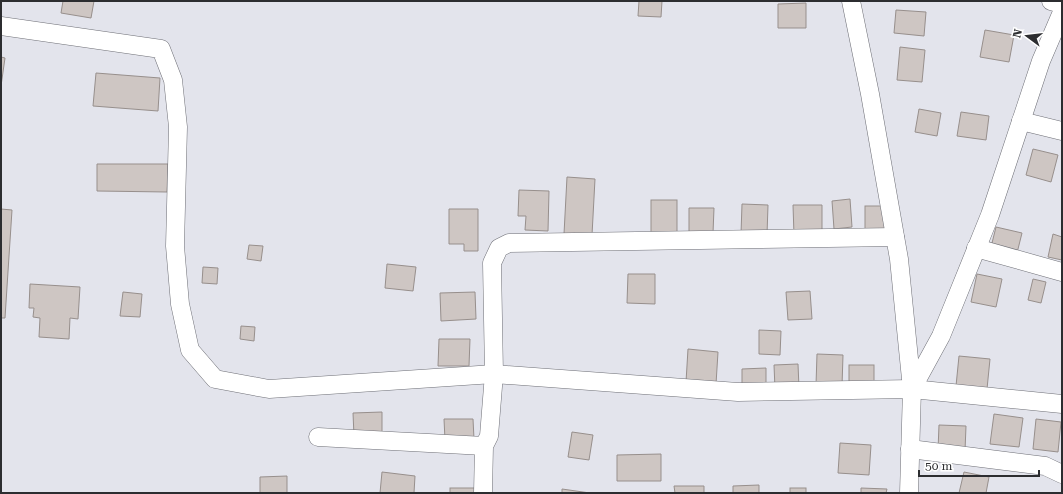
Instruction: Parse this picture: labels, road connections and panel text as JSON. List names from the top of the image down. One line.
{"scale_bar":"50 m","north":"left"}
